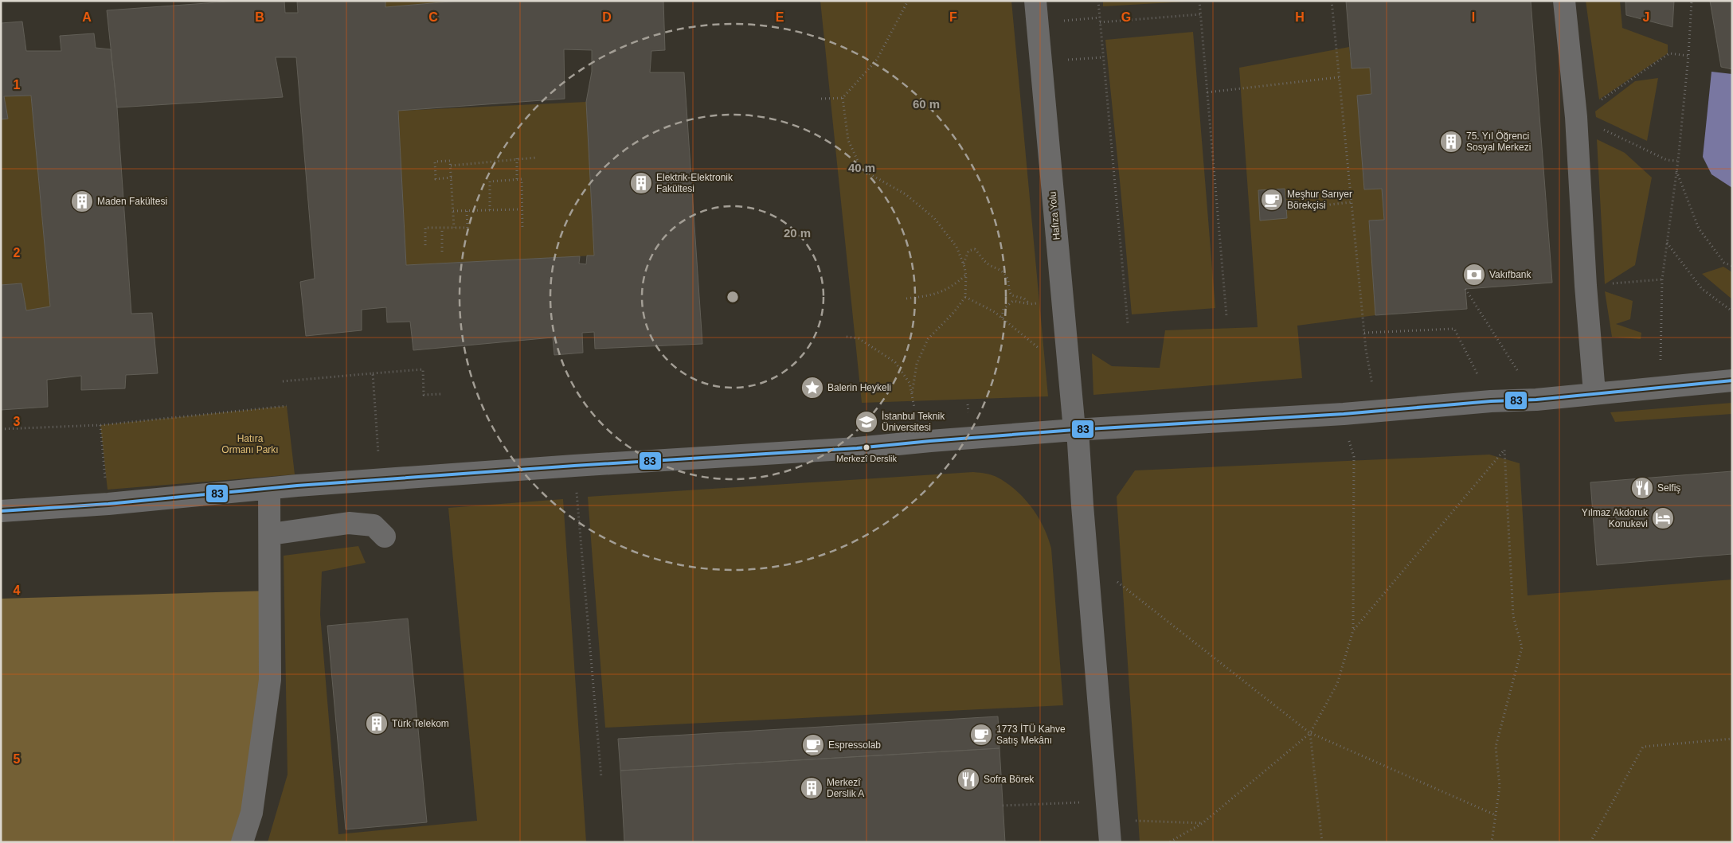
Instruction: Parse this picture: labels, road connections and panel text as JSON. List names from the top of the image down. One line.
{"streets":{"street":["Hafıza Yolu"]},"parks":["Hatıra Ormanı Parkı"],"places":{"building":["75. Yıl Öğrenci Sosyal Merkezi","Elektrik-Elektronik Fakültesi","Maden Fakültesi","Türk Telekom","Merkezî Derslik A"],"cafe":["Meşhur Sarıyer Börekçisi","1773 İTÜ Kahve Satış Mekânı","Espressolab"],"bank":["Vakıfbank"],"place":["Balerin Heykeli"],"school or university":["İstanbul Teknik Üniversitesi"],"other":["Merkezî Derslik"],"restaurant":["Selfiş","Sofra Börek"],"hotel":["Yılmaz Akdoruk Konukevi"]},"lines":["transit line 83"],"grid":{"columns":["A","B","C","D","E","F","G","H","I","J"],"rows":["1","2","3","4","5"]},"rings":["60 m","40 m","20 m"]}
